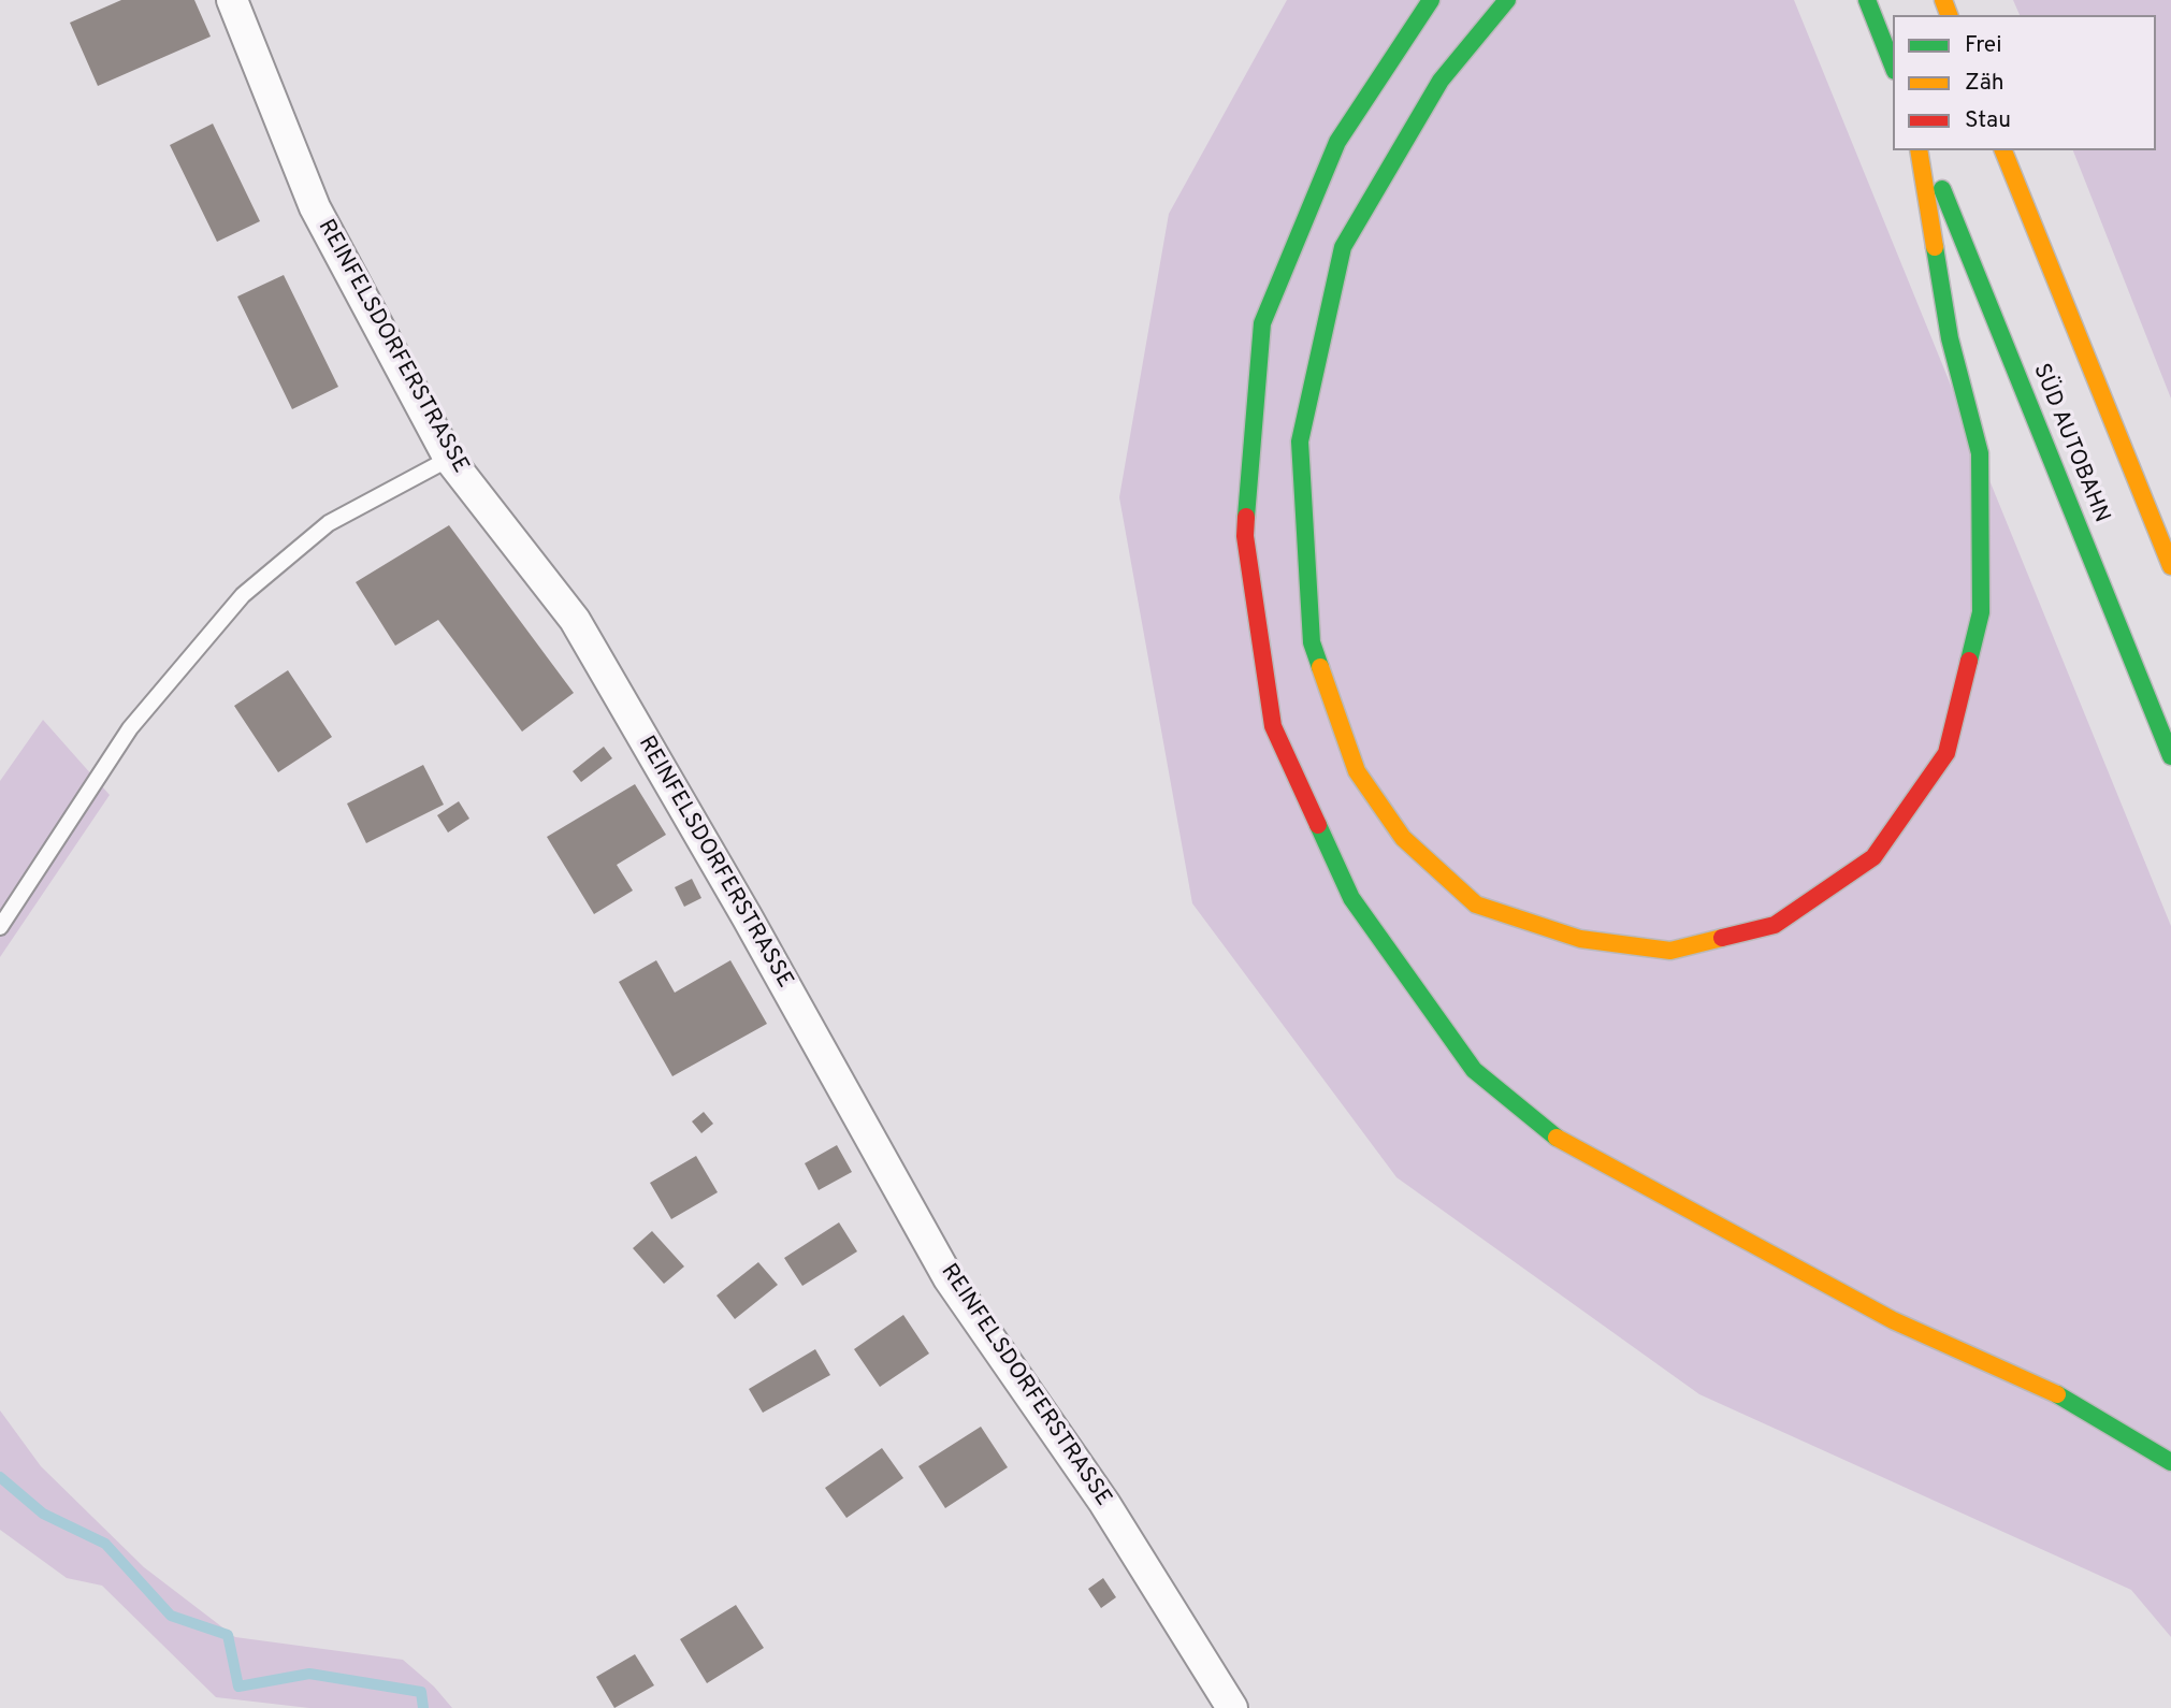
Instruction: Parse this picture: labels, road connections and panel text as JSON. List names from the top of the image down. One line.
{"streets":{"highway":["SÜD AUTOBAHN"],"street":["REINFELSDORFERSTRASSE"]},"legend":["Frei","Zäh","Stau"]}
